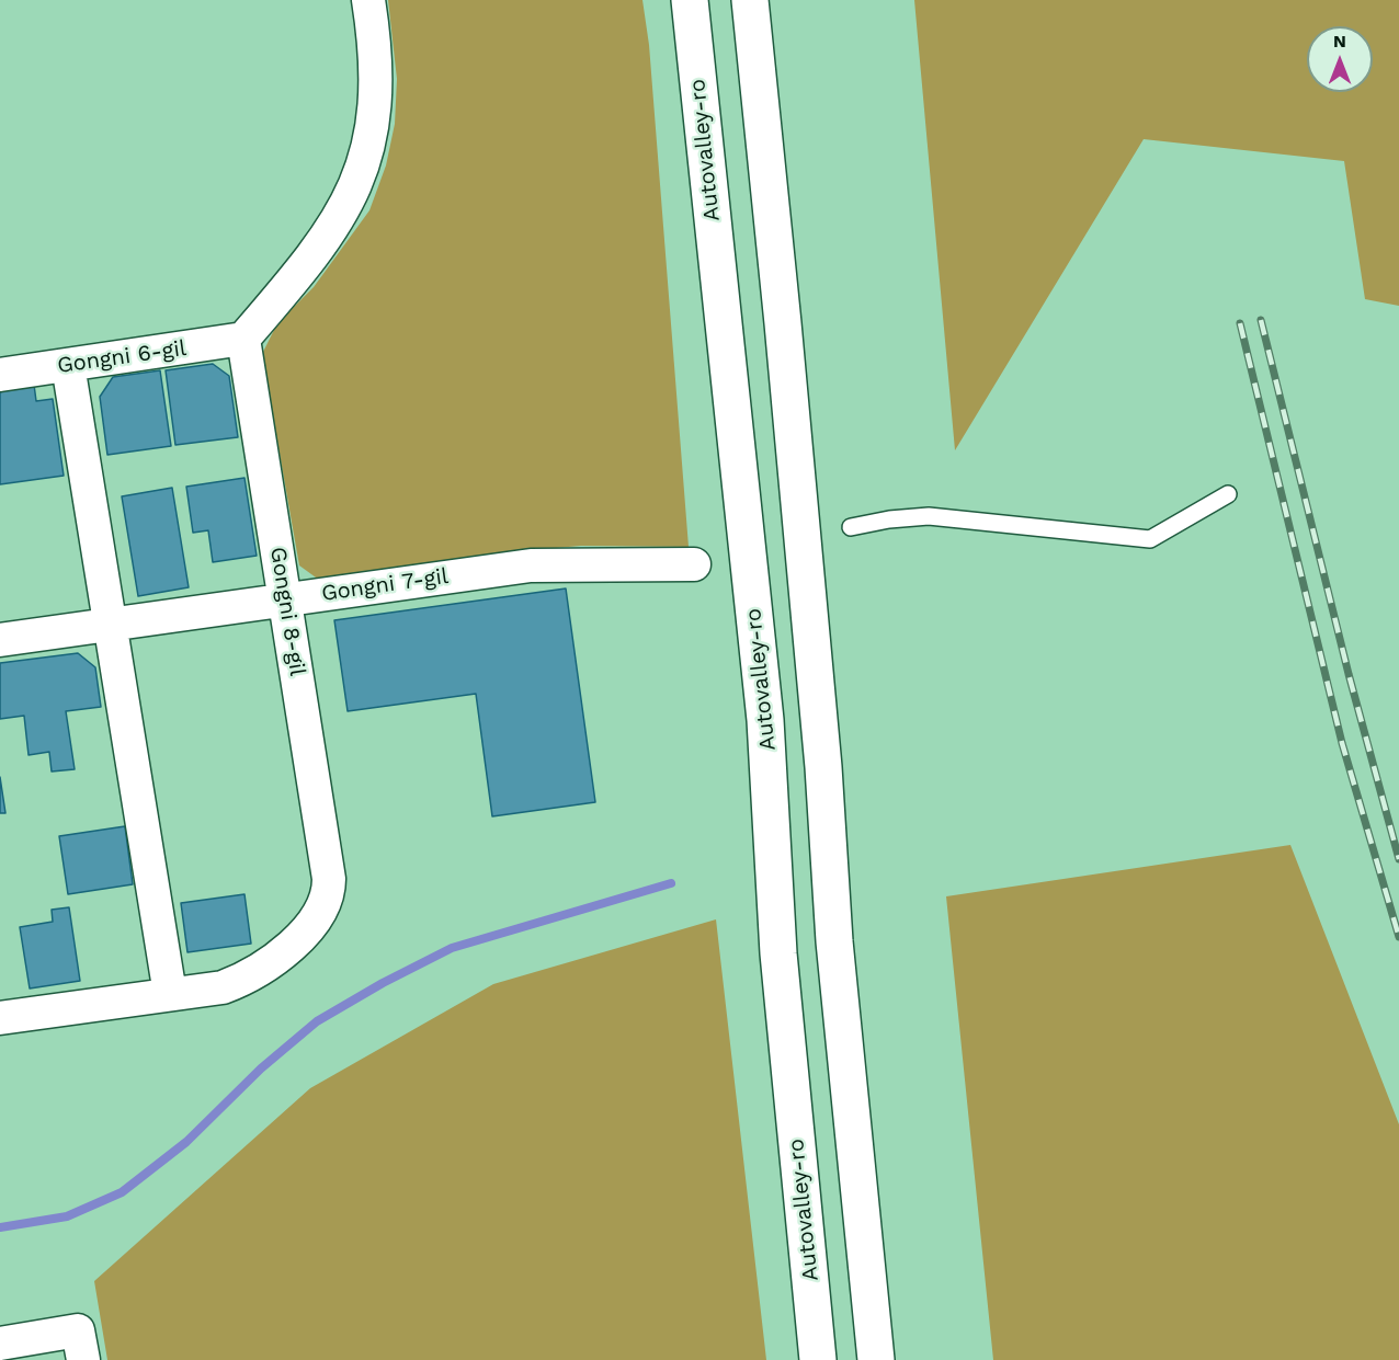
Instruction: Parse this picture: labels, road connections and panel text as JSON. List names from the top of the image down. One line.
{"streets":{"highway":["Autovalley-ro"],"street":["Gongni 6-gil","Gongni 7-gil","Gongni 8-gil"]},"crossings":[["Gongni 6-gil","Gongni 8-gil"],["Gongni 7-gil","Gongni 8-gil"]],"north":"top"}
